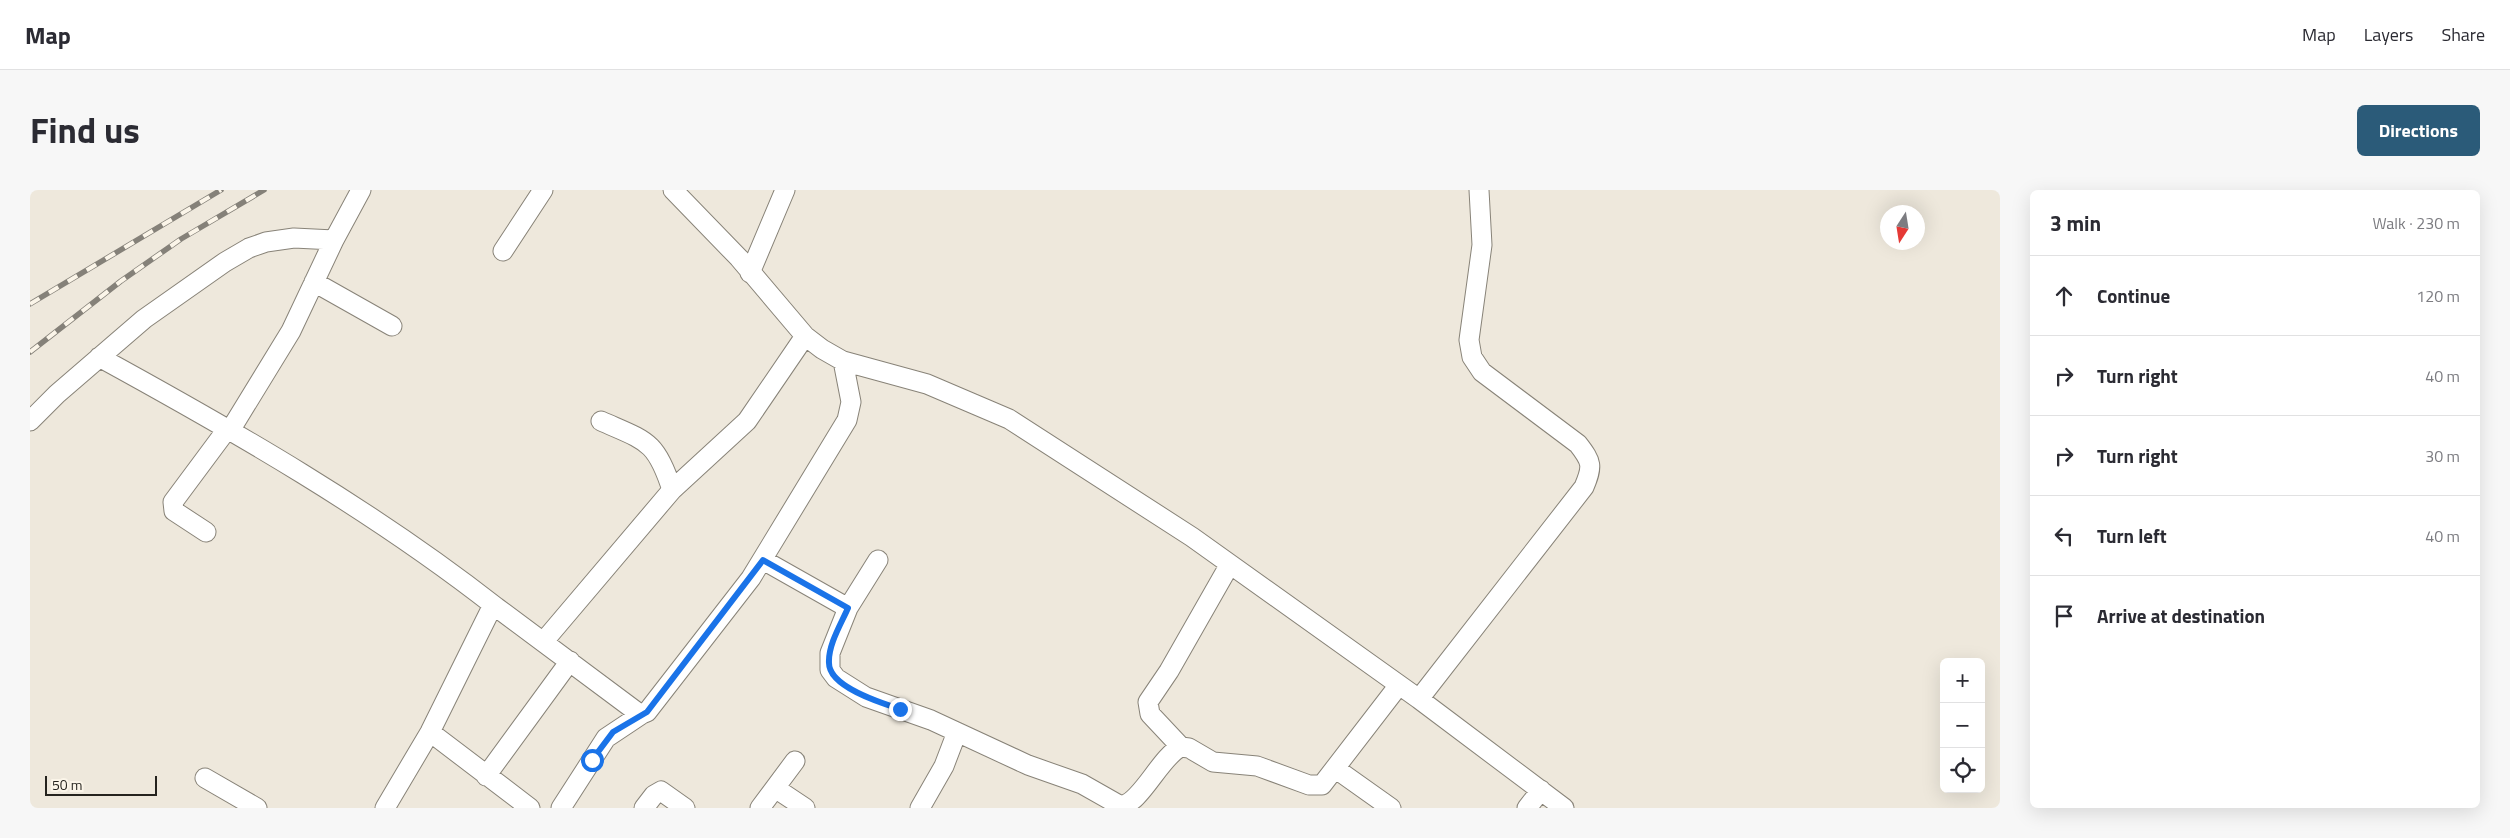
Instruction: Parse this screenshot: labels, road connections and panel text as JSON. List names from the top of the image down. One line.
{"scale_bar":"50 m","north":"bottom","page":{"header":"Map","nav":["Map","Layers","Share"],"title":"Find us","buttons":"Directions","heading":["3 min","Walk · 230 m"],"list":[["Continue","120 m"],["Turn right","40 m"],["Turn right","30 m"],["Turn left","40 m"],"Arrive at destination"],"map_buttons":["+","−"],"scale":"50 m"}}
